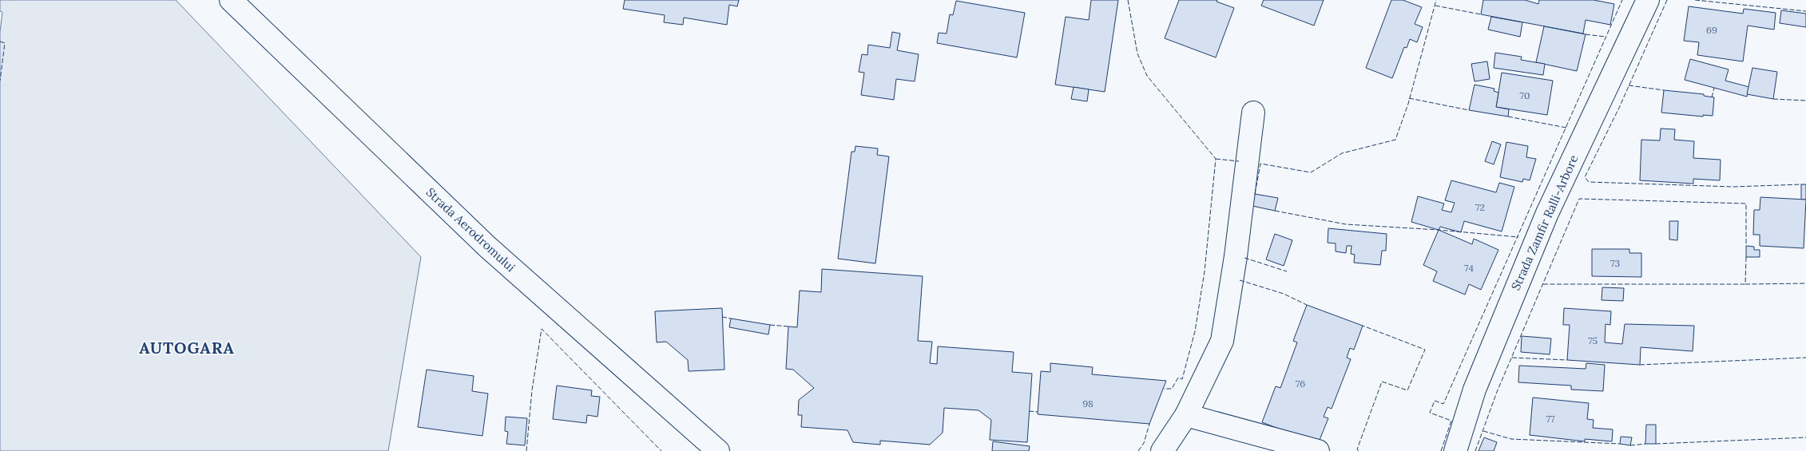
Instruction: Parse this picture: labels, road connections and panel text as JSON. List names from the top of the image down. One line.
{"streets":{"street":["Strada Zamfir Ralli-Arbore","Strada Aerodromului"]},"districts":["AUTOGARA"],"house_numbers":["69","70","72","73","74","75","76","98","77"]}
